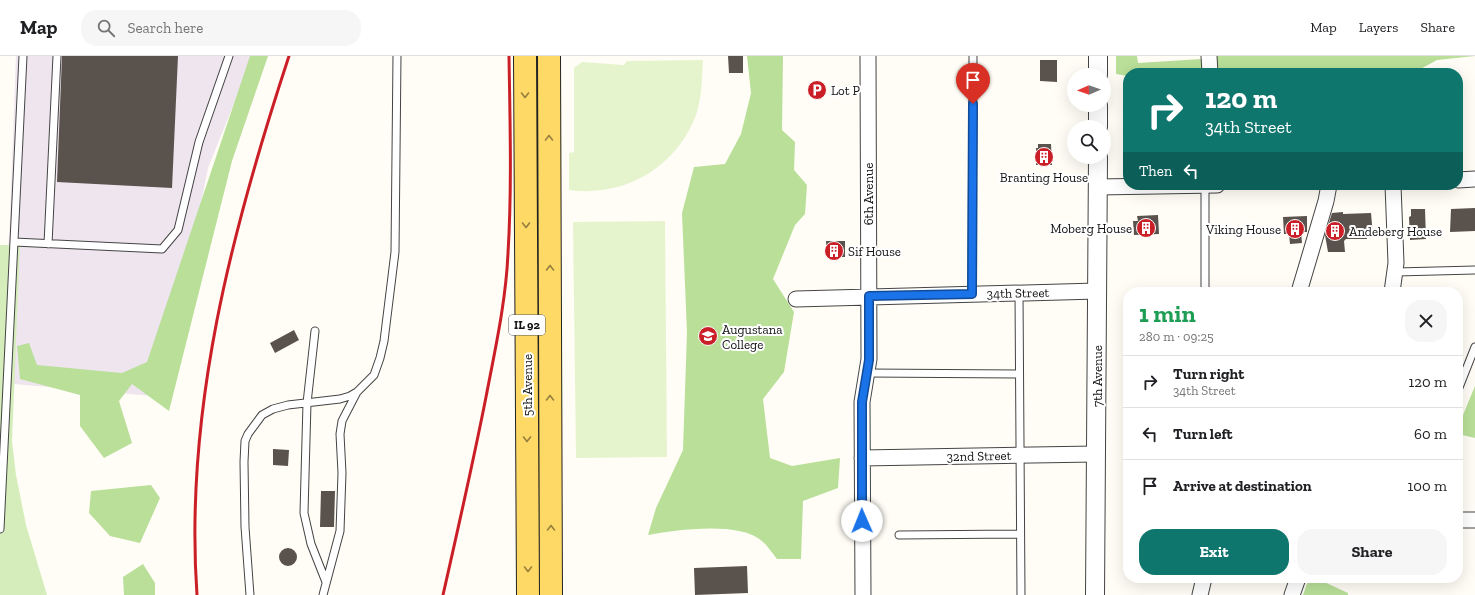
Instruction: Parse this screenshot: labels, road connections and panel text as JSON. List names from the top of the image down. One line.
{"streets":{"main road":["IL 92","5th Avenue"],"street":["6th Avenue","34th Street","7th Avenue","32nd Street"]},"crossings":[["6th Avenue","34th Street"],["6th Avenue","32nd Street"],["34th Street","7th Avenue"],["7th Avenue","32nd Street"]],"places":{"parking":["Lot P"],"building":["Branting House","Moberg House","Viking House","Andeberg House","Sif House"],"school or university":["Augustana College"]},"north":"left","page":{"header":"Map","search":"Search here","nav":["Map","Layers","Share"],"turn":["120 m","34th Street"],"then":"Then","heading":["1 min","280 m · 09:25"],"list":[{"name":"Turn right","note":"34th Street","value":"120 m"},{"name":"Turn left","value":"60 m"},{"name":"Arrive at destination","value":"100 m"}],"buttons":["Exit","Share"]}}
